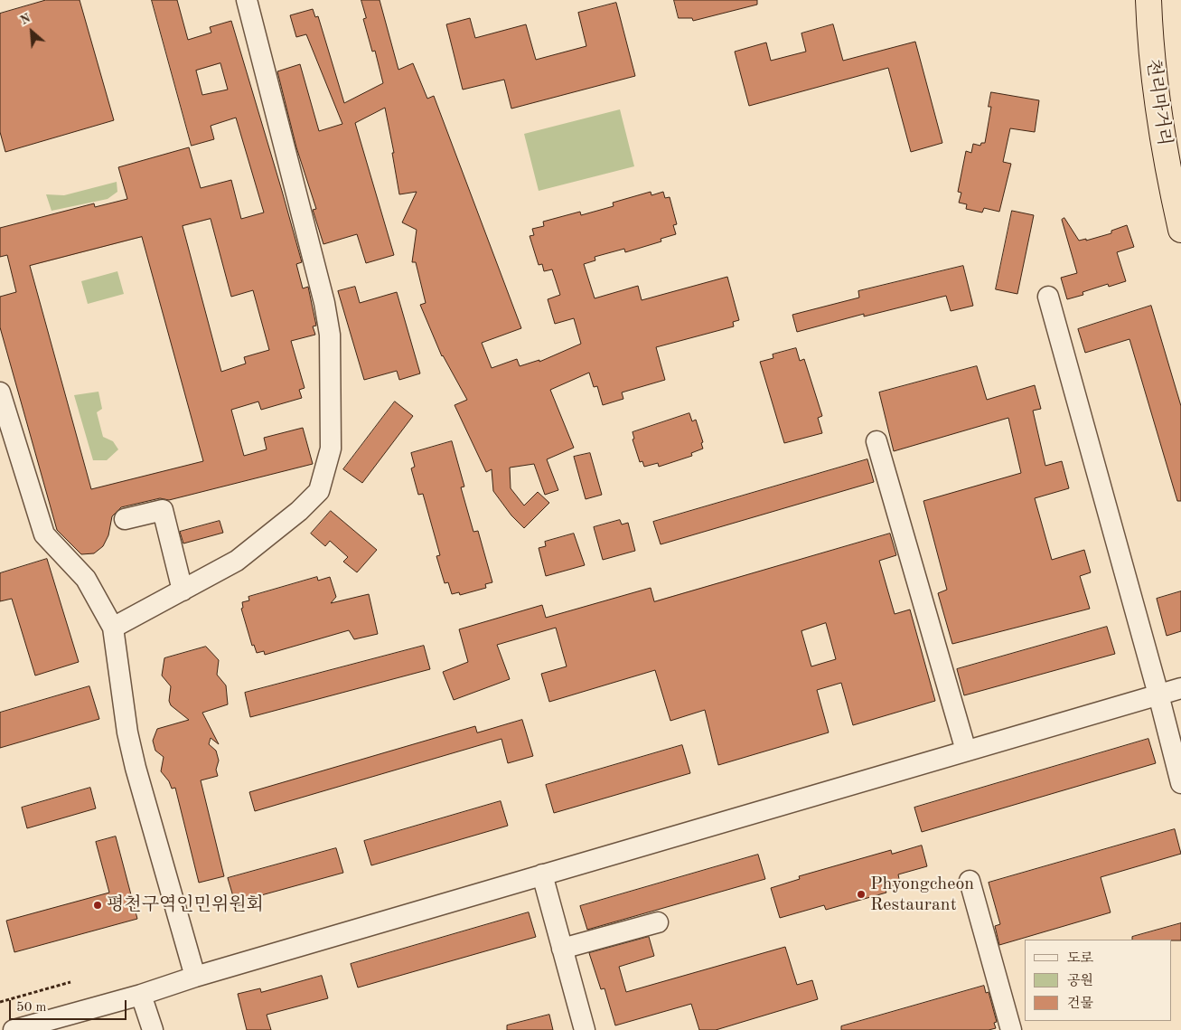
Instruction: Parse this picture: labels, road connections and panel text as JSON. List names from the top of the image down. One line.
{"streets":{"highway":["천리마거리"]},"places":["Phyongcheon Restaurant","평천구역인민위원회"],"legend":["도로","공원","건물"],"scale_bar":"50 m","north":"top left"}
